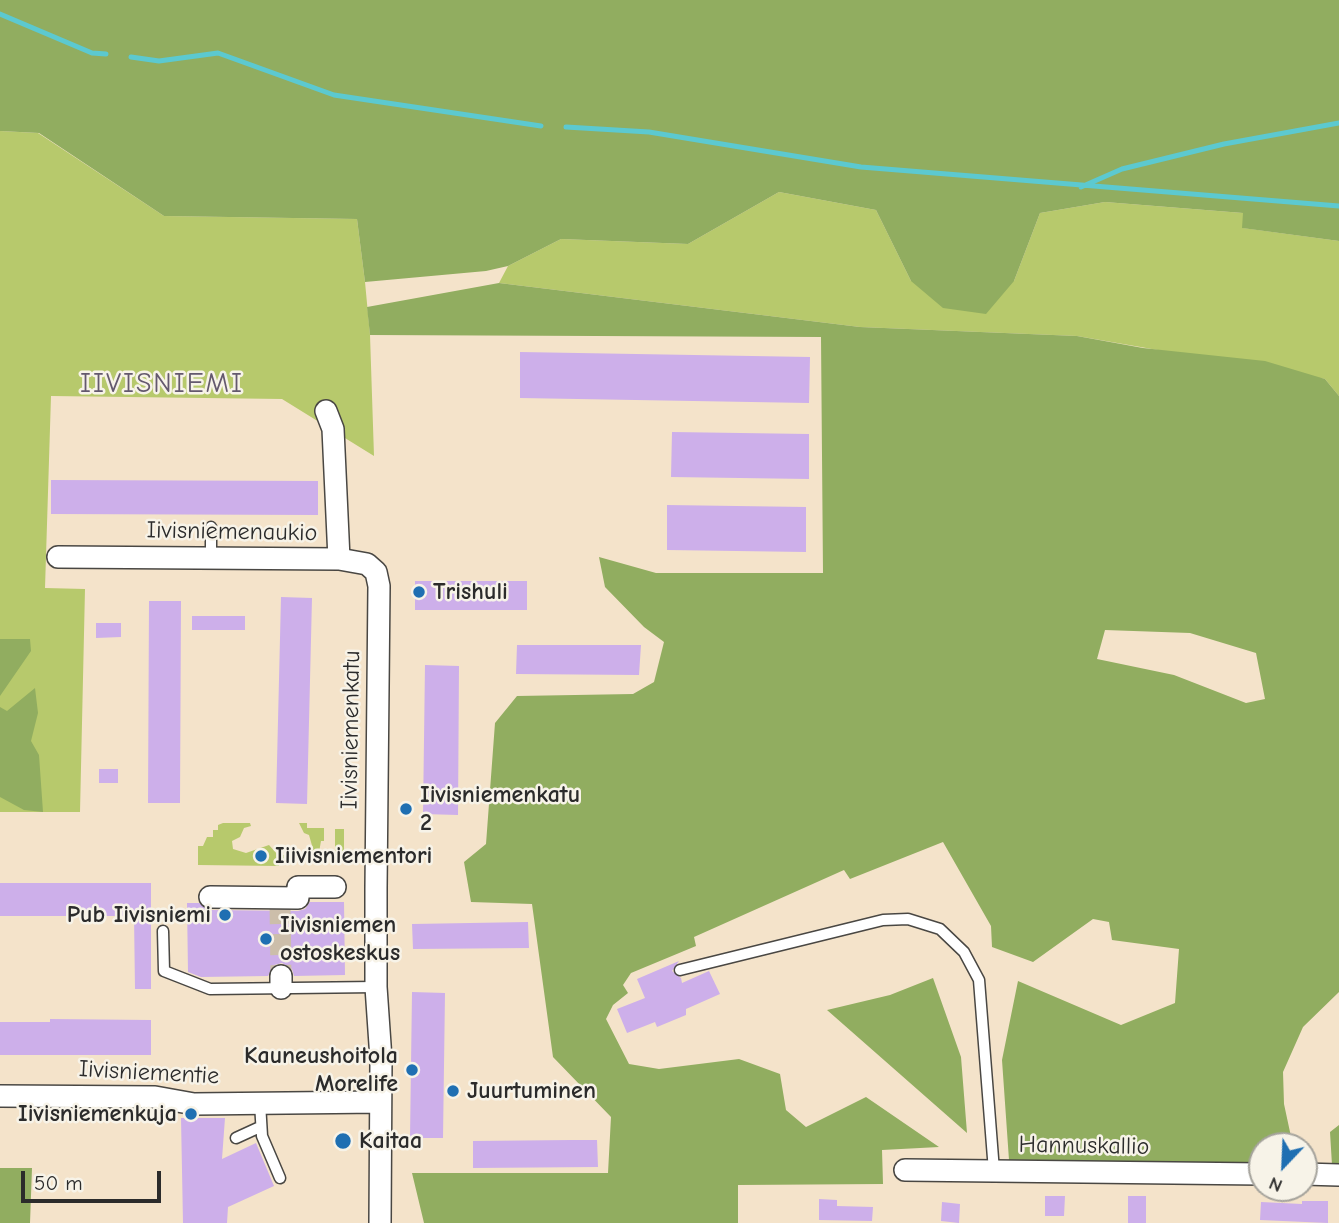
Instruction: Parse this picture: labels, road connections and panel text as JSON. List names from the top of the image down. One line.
{"streets":{"street":["Iivisniemenaukio","Iivisniemenkatu","Iivisniementie","Hannuskallio"]},"crossings":[["Iivisniemenaukio","Iivisniemenkatu"],["Iivisniemenkatu","Iivisniementie"]],"districts":["IIVISNIEMI"],"places":["Trishuli","Iivisniemenkatu 2","Iiivisniementori","Pub Iivisniemi","Iivisniemen ostoskeskus","Kauneushoitola Morelife","Juurtuminen","Iivisniemenkuja","Kaitaa"],"scale_bar":"50 m","north":"bottom left"}
